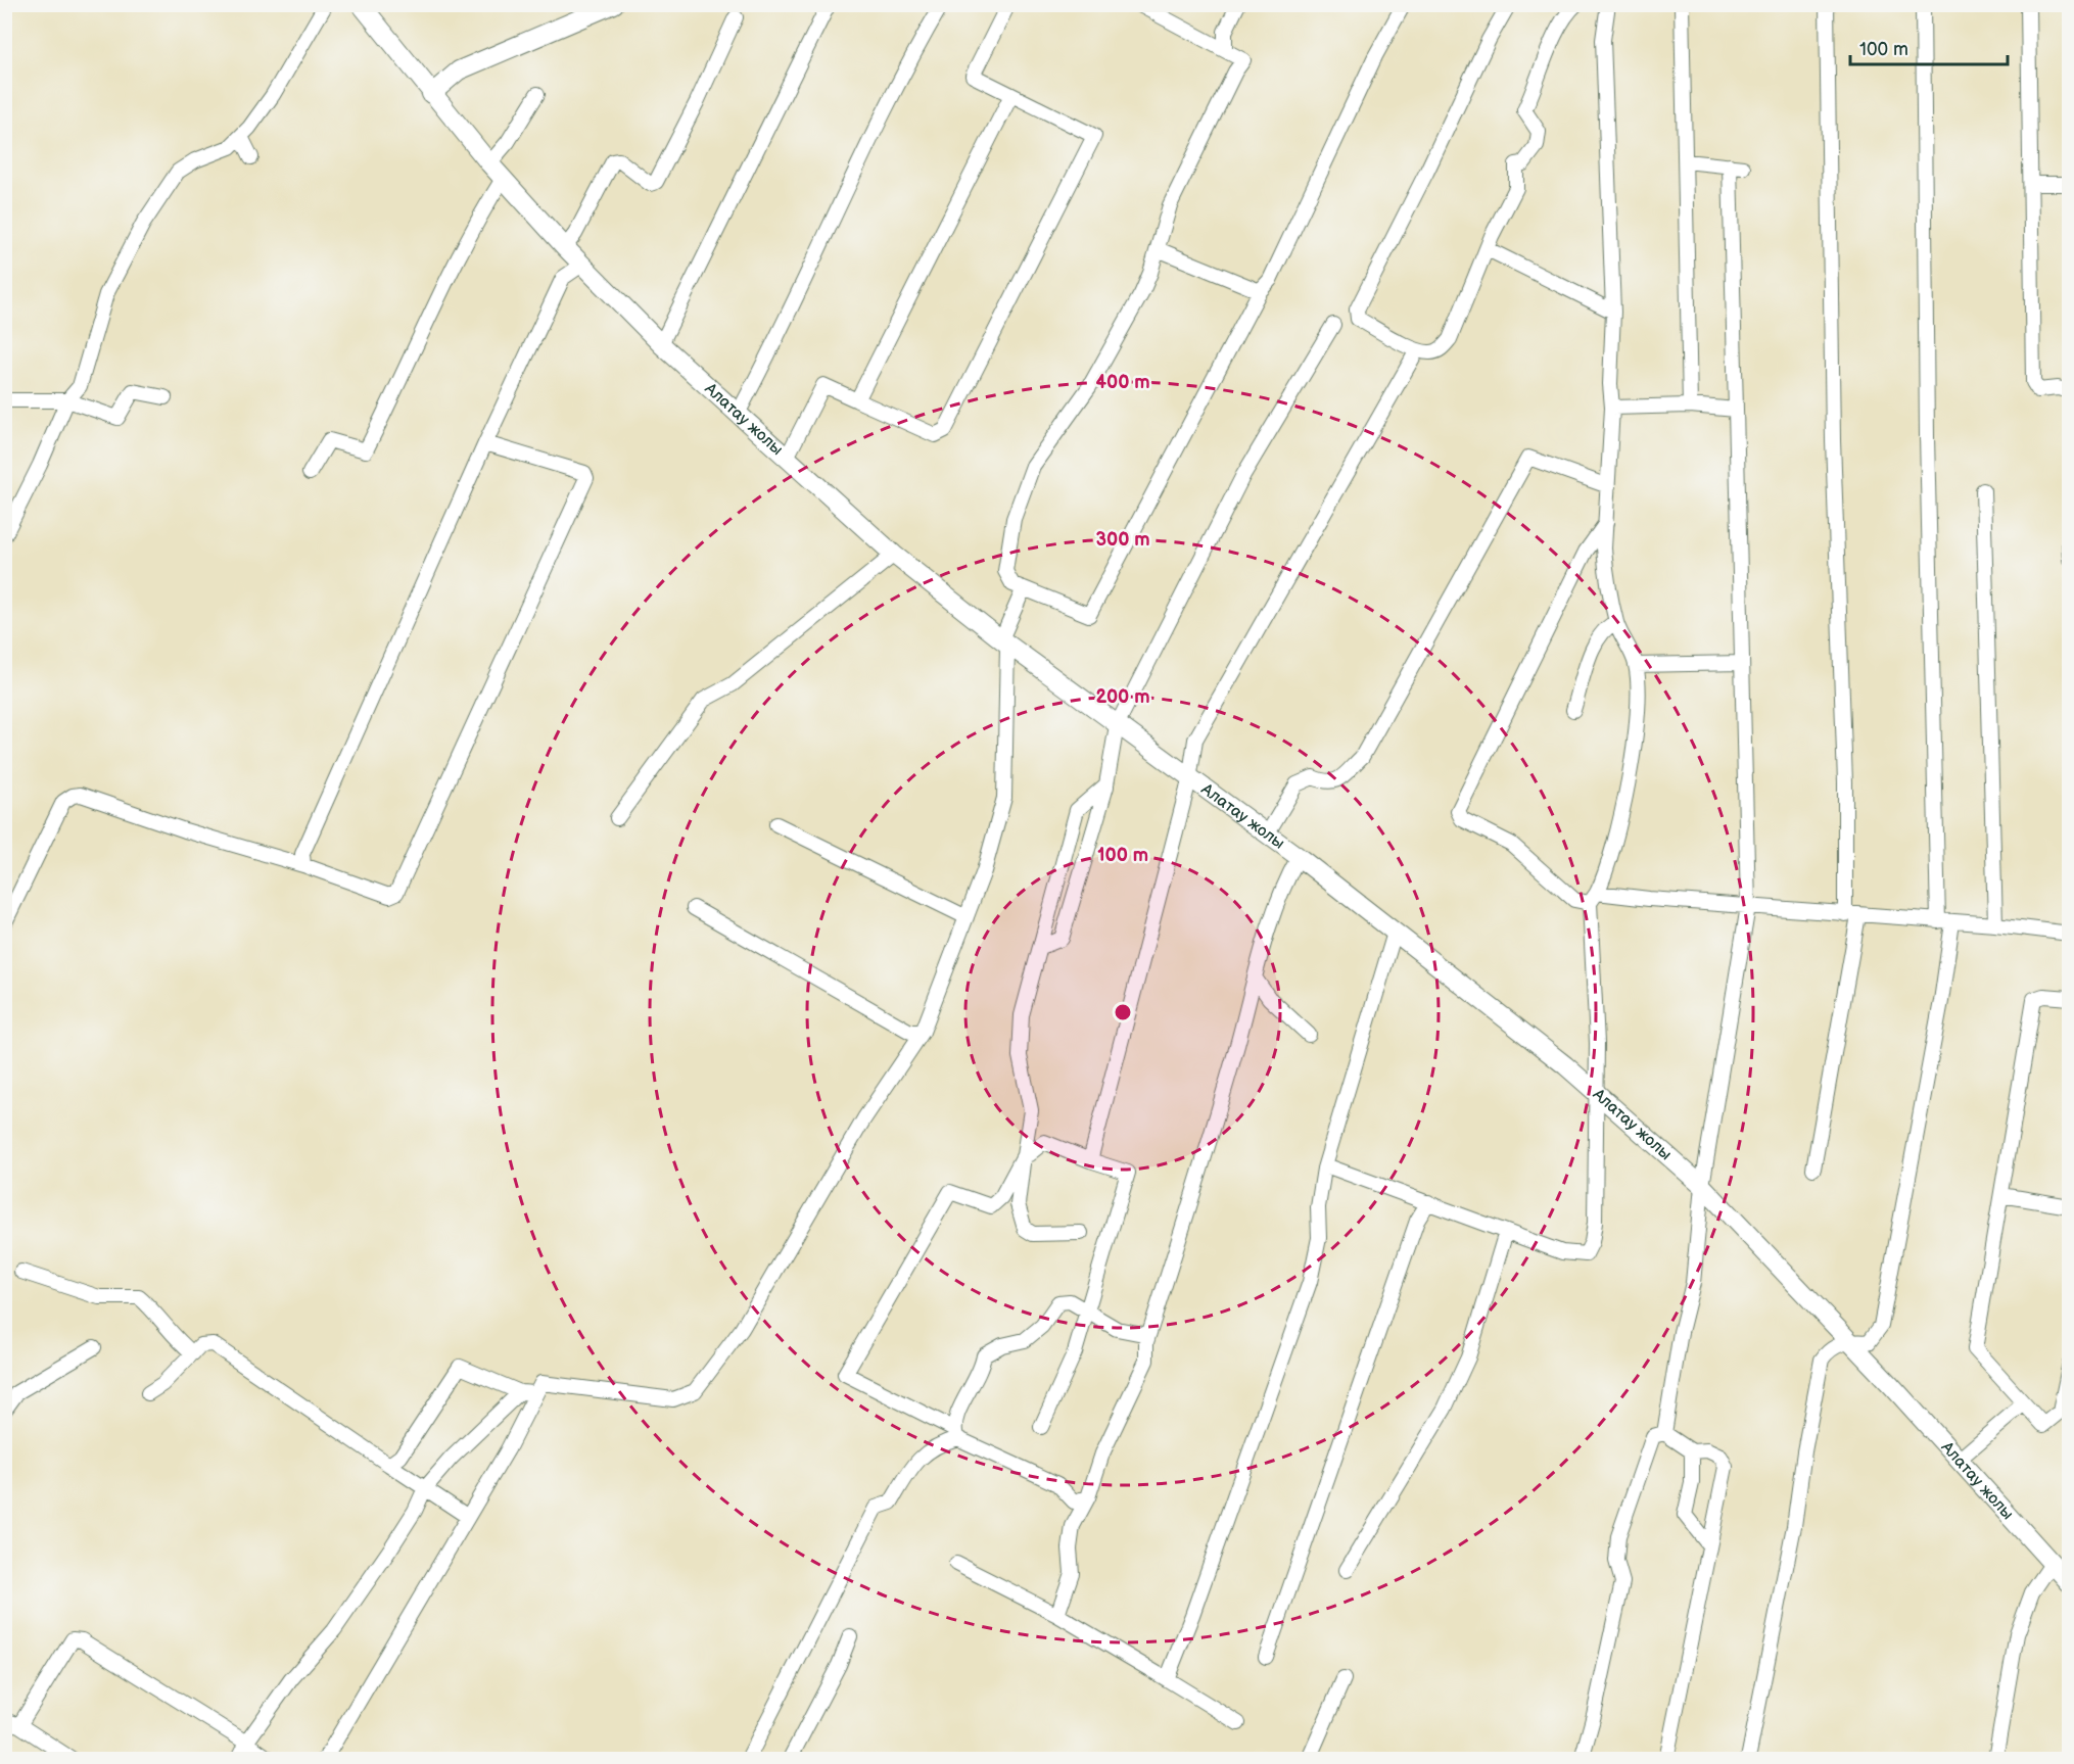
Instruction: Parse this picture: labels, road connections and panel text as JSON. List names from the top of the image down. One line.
{"streets":{"main road":["Алатау жолы"]},"scale_bar":"100 m","rings":["400 m","300 m","200 m","100 m"]}
